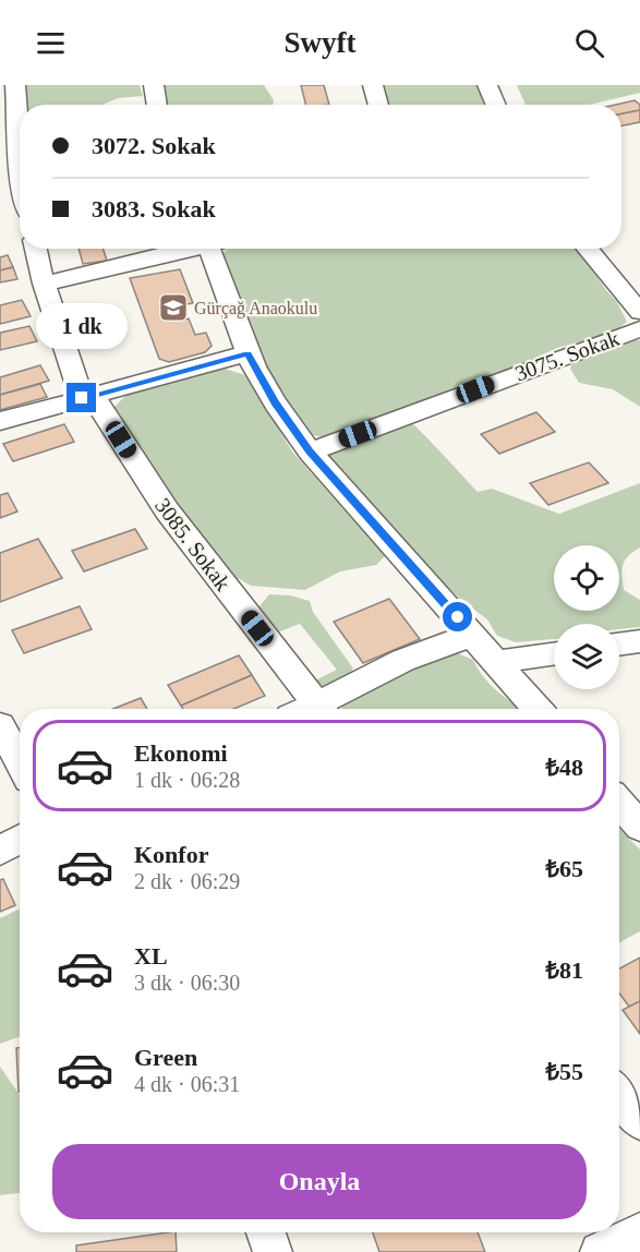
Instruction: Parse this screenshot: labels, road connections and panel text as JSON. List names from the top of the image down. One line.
{"streets":{"street":["3075. Sokak","3085. Sokak"]},"places":{"school or university":["Gürçağ Anaokulu"]},"page":{"header":"Swyft","banner":["3072. Sokak","3083. Sokak"],"bubble":"1 dk","list":[{"name":"Ekonomi","note":"1 dk · 06:28","value":"₺48"},{"name":"Konfor","note":"2 dk · 06:29","value":"₺65"},{"name":"XL","note":"3 dk · 06:30","value":"₺81"},{"name":"Green","note":"4 dk · 06:31","value":"₺55"}],"buttons":"Onayla"}}
